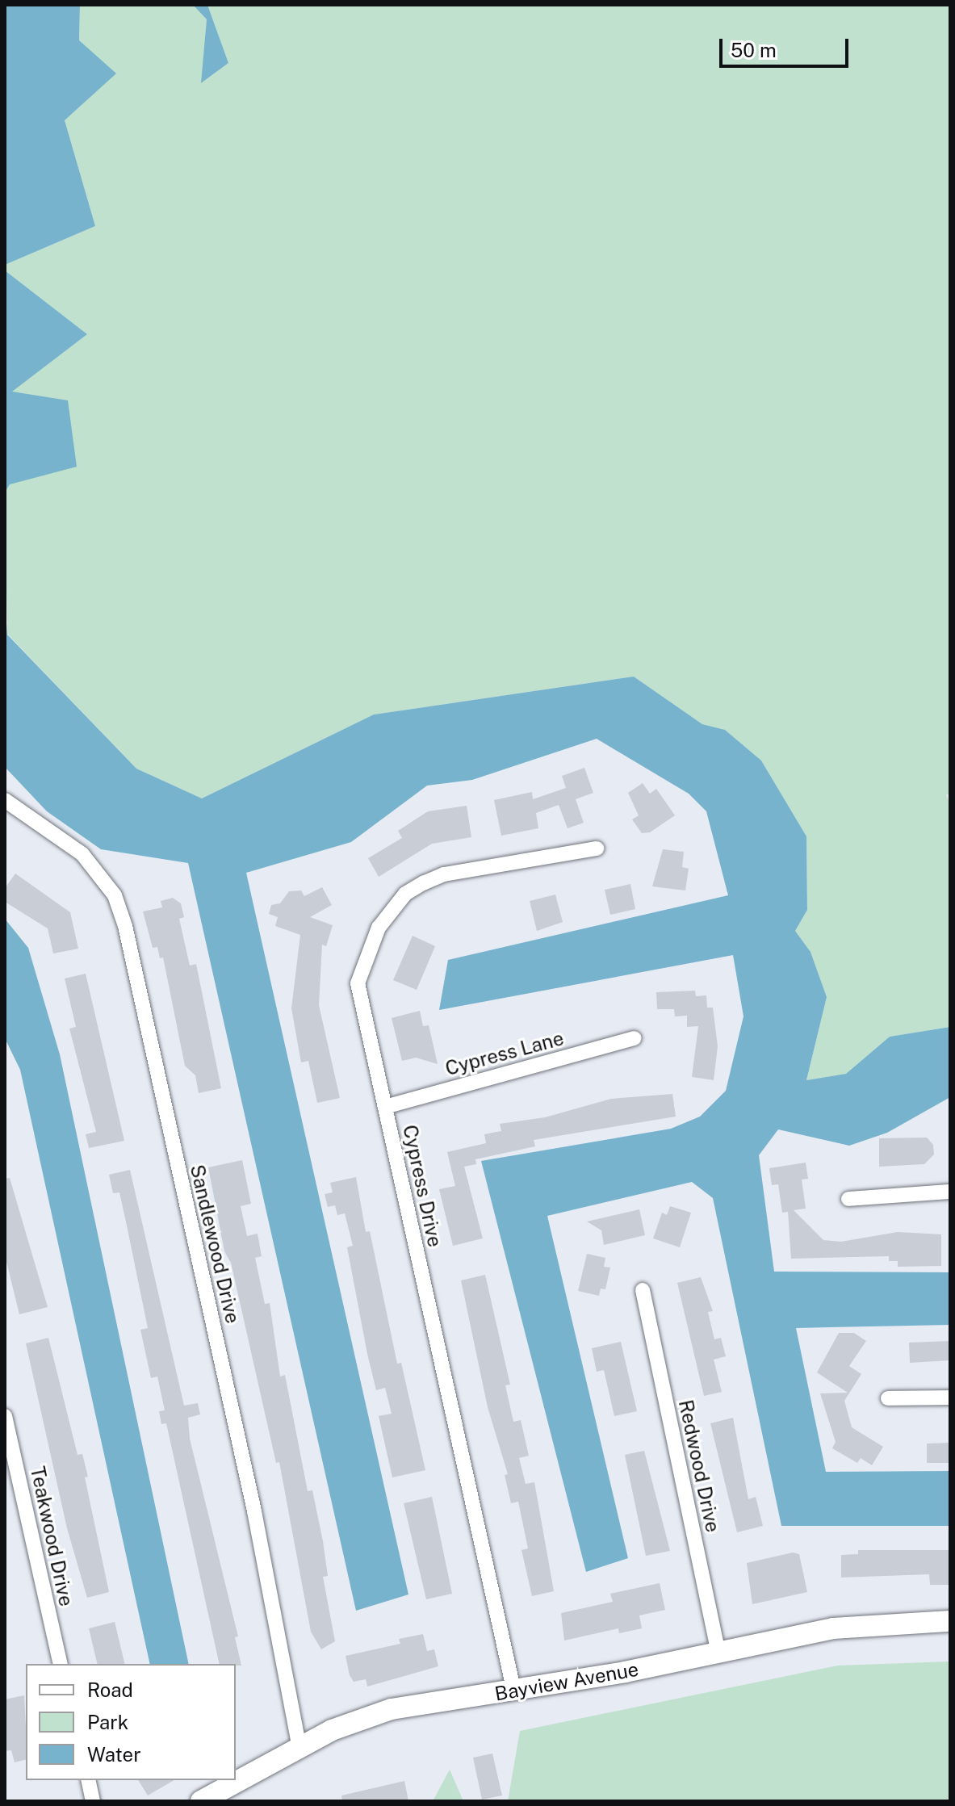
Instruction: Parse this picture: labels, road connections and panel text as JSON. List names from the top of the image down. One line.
{"streets":{"main road":["Bayview Avenue"],"street":["Cypress Lane","Cypress Drive","Sandlewood Drive","Redwood Drive","Teakwood Drive"]},"crossings":[["Cypress Lane","Cypress Drive"],["Cypress Drive","Bayview Avenue"],["Sandlewood Drive","Bayview Avenue"],["Redwood Drive","Bayview Avenue"]],"legend":["Road","Park","Water"],"scale_bar":"50 m"}
